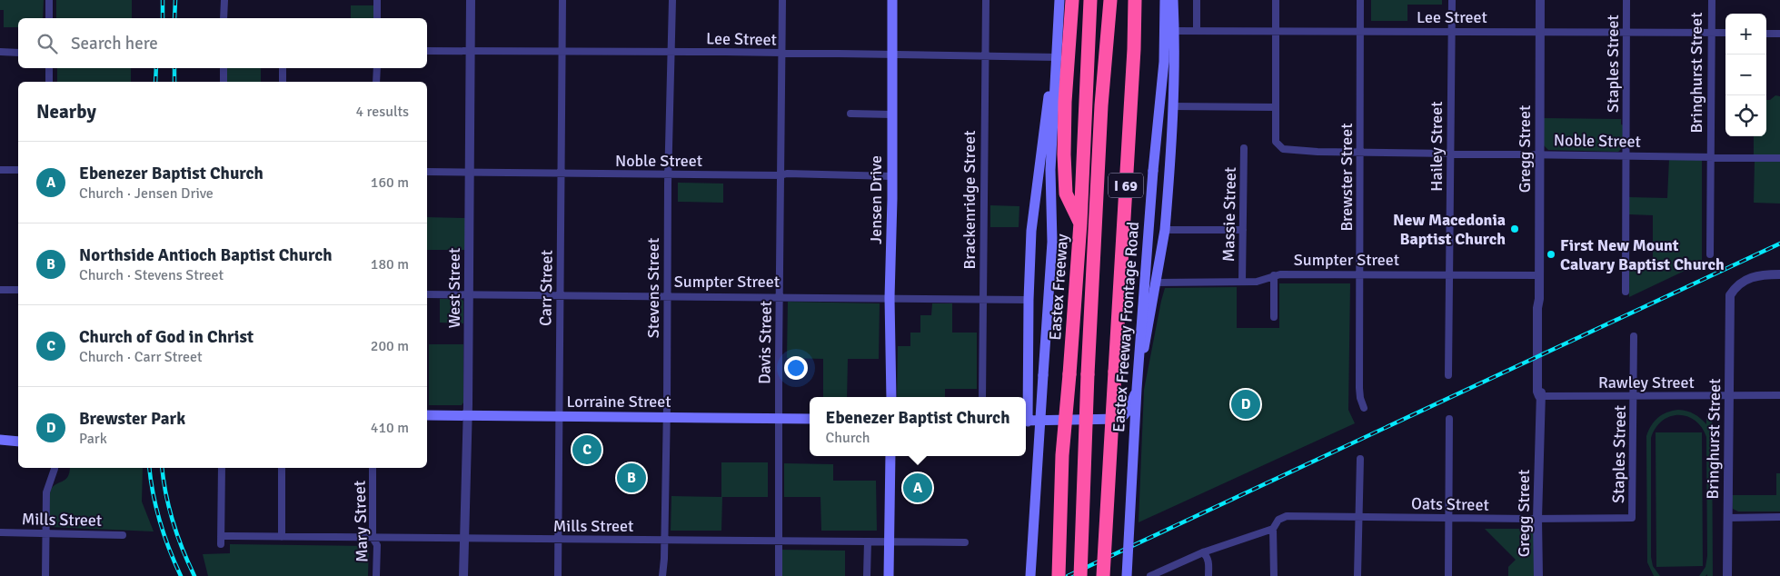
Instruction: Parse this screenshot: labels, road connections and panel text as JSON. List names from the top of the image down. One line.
{"streets":{"highway":["I 69","Eastex Freeway"],"main road":["Jensen Drive","Eastex Freeway Frontage Road","Lorraine Street"],"street":["Lee Street","Staples Street","Bringhurst Street","Noble Street","Hailey Street","Gregg Street","Brewster Street","Brackenridge Street","Massie Street","Sumpter Street","West Street","Carr Street","Stevens Street","Davis Street","Rawley Street","Oats Street","Mills Street","Mary Street"]},"crossings":[["Lee Street","Staples Street"],["Lee Street","Bringhurst Street"],["Lee Street","Hailey Street"],["Lee Street","Gregg Street"],["Lee Street","Brewster Street"],["Lee Street","Jensen Drive"],["Lee Street","Brackenridge Street"],["Lee Street","West Street"],["Lee Street","Carr Street"],["Lee Street","Stevens Street"],["Lee Street","Davis Street"],["Staples Street","Noble Street"],["Staples Street","Rawley Street"],["Staples Street","Oats Street"],["Bringhurst Street","Noble Street"],["Bringhurst Street","Rawley Street"],["Noble Street","Hailey Street"],["Noble Street","Gregg Street"],["Noble Street","Brewster Street"],["Noble Street","Jensen Drive"],["Noble Street","West Street"],["Noble Street","Carr Street"],["Noble Street","Stevens Street"],["Noble Street","Davis Street"],["Hailey Street","Sumpter Street"],["Gregg Street","Sumpter Street"],["Gregg Street","Rawley Street"],["Gregg Street","Oats Street"],["Brewster Street","Sumpter Street"],["Jensen Drive","Sumpter Street"],["Brackenridge Street","Sumpter Street"],["Massie Street","Sumpter Street"],["Sumpter Street","West Street"],["Sumpter Street","Carr Street"],["Sumpter Street","Stevens Street"],["Sumpter Street","Davis Street"],["West Street","Lorraine Street"],["West Street","Mills Street"],["Carr Street","Lorraine Street"],["Carr Street","Mills Street"],["Stevens Street","Lorraine Street"],["Stevens Street","Mills Street"],["Davis Street","Lorraine Street"],["Davis Street","Mills Street"],["Mills Street","Mary Street"]],"places":["New Macedonia Baptist Church","First New Mount Calvary Baptist Church"],"page":{"map_buttons":["+","−"],"search":"Search here","heading":["Nearby","4 results"],"list":[{"mark":"A","name":"Ebenezer Baptist Church","note":"Church · Jensen Drive","value":"160 m"},{"mark":"B","name":"Northside Antioch Baptist Church","note":"Church · Stevens Street","value":"180 m"},{"mark":"C","name":"Church of God in Christ","note":"Church · Carr Street","value":"200 m"},{"mark":"D","name":"Brewster Park","note":"Park","value":"410 m"}],"pins":["D","C","B","A"],"popup":["Ebenezer Baptist Church","Church"]}}
